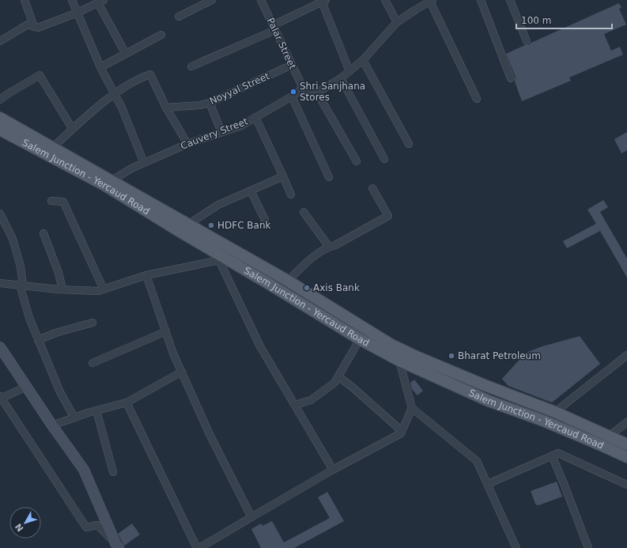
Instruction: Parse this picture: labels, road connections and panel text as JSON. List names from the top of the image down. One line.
{"streets":{"main road":["Salem Junction - Yercaud Road"],"street":["Palar Street","Noyyal Street","Cauvery Street"]},"crossings":[["Palar Street","Noyyal Street"],["Palar Street","Cauvery Street"]],"places":["Shri Sanjhana Stores","HDFC Bank","Axis Bank","Bharat Petroleum"],"scale_bar":"100 m","north":"bottom left"}
